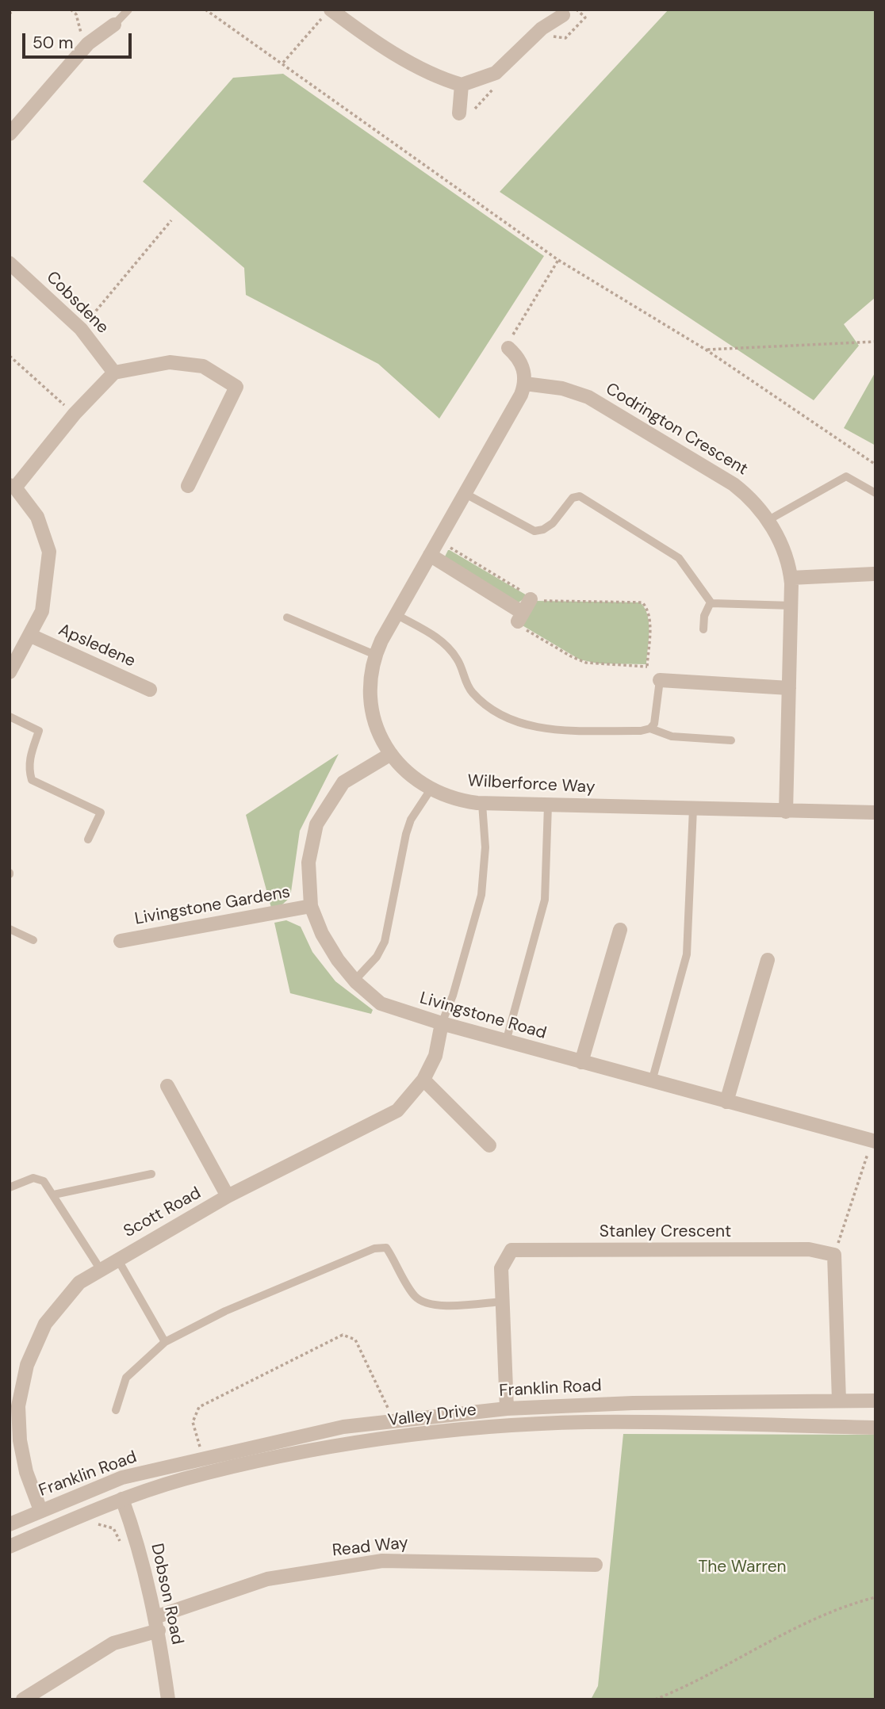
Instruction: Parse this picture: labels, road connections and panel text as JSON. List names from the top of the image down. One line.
{"streets":{"street":["Cobsdene","Codrington Crescent","Apsledene","Wilberforce Way","Livingstone Gardens","Livingstone Road","Scott Road","Stanley Crescent","Franklin Road","Valley Drive","Read Way","Dobson Road"]},"crossings":[["Codrington Crescent","Wilberforce Way"],["Wilberforce Way","Livingstone Road"],["Livingstone Gardens","Livingstone Road"],["Livingstone Road","Scott Road"],["Scott Road","Franklin Road"],["Stanley Crescent","Franklin Road"],["Valley Drive","Dobson Road"],["Read Way","Dobson Road"]],"parks":["The Warren"],"scale_bar":"50 m"}
